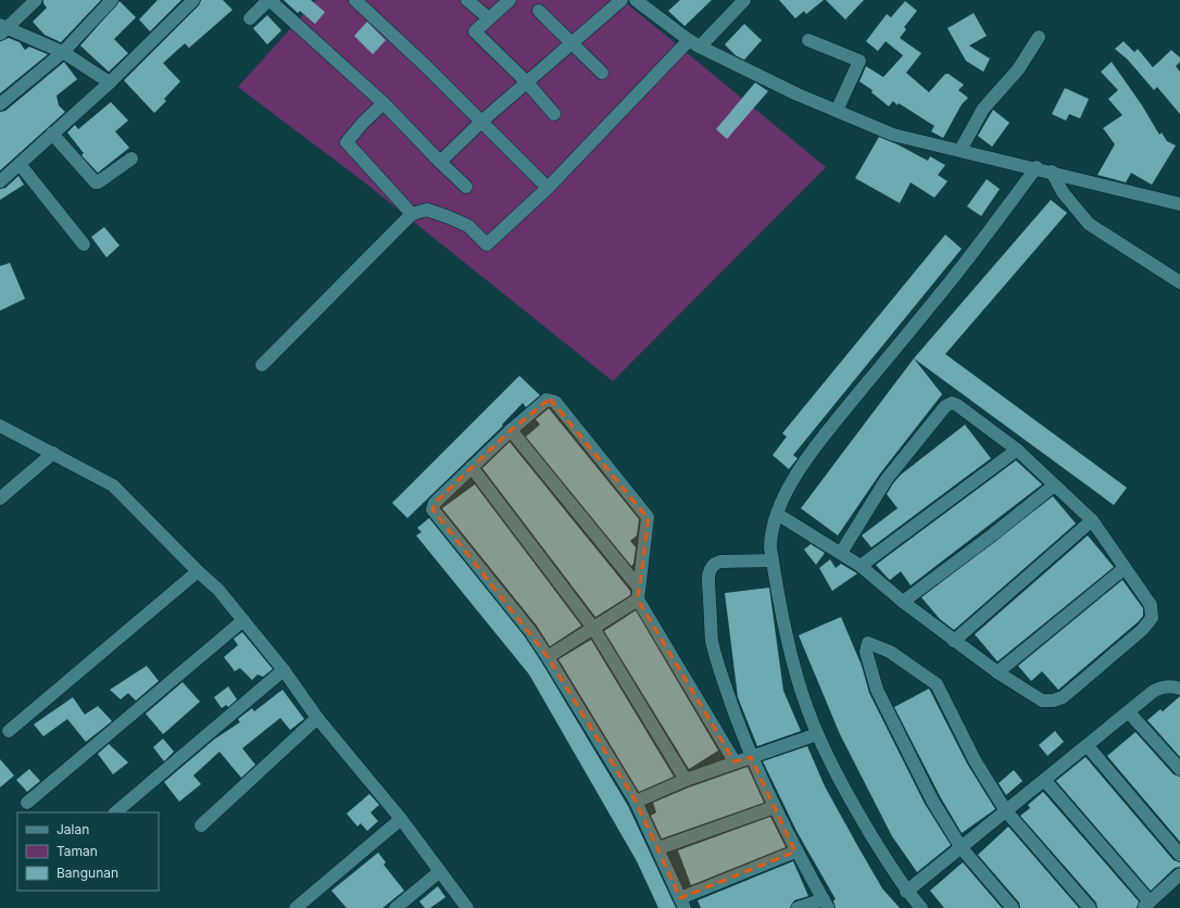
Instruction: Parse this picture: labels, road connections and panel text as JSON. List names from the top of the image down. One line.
{"legend":["Jalan","Taman","Bangunan"]}
